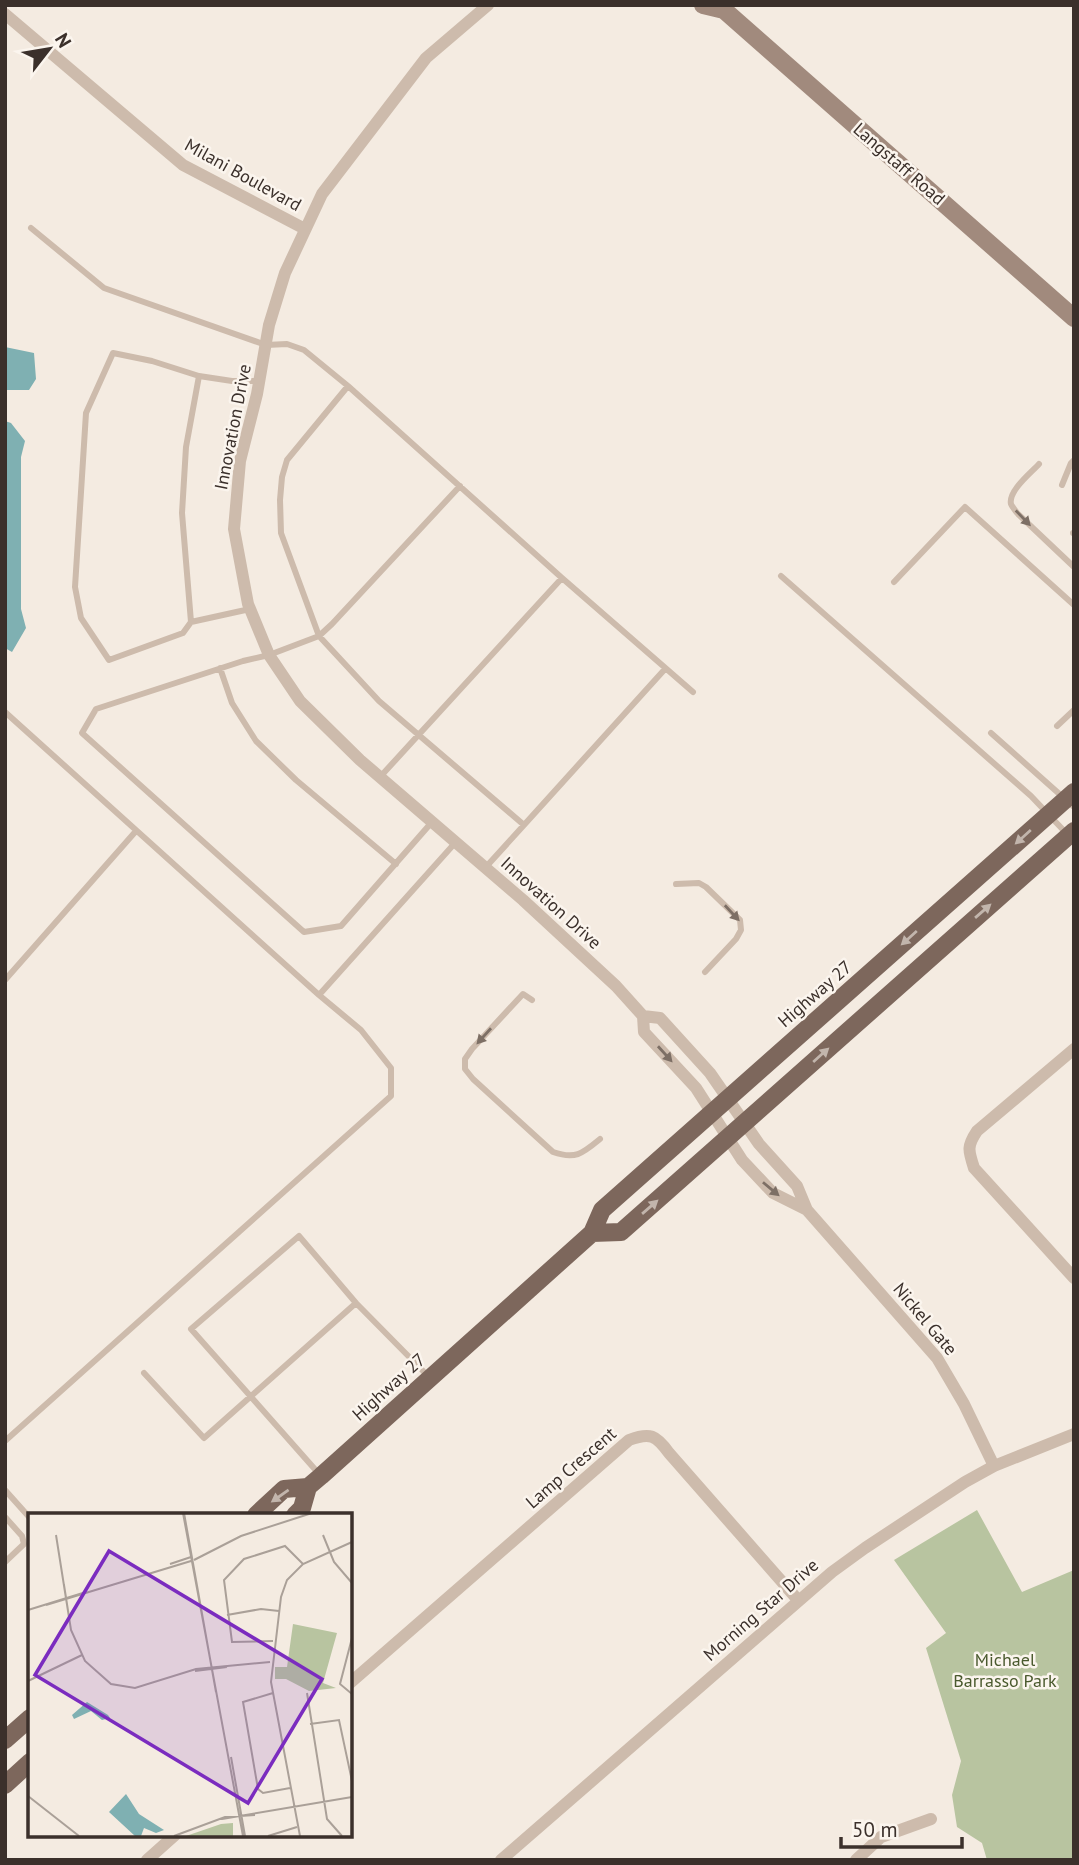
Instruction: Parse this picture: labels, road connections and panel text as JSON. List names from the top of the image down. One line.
{"streets":{"main road":["Langstaff Road","Highway 27"],"street":["Milani Boulevard","Innovation Drive","Nickel Gate","Lamp Crescent","Morning Star Drive"]},"crossings":[["Milani Boulevard","Innovation Drive"],["Innovation Drive","Highway 27"],["Innovation Drive","Nickel Gate"],["Highway 27","Nickel Gate"],["Nickel Gate","Morning Star Drive"],["Lamp Crescent","Morning Star Drive"]],"parks":["Michael Barrasso Park"],"scale_bar":"50 m","north":"top right"}
